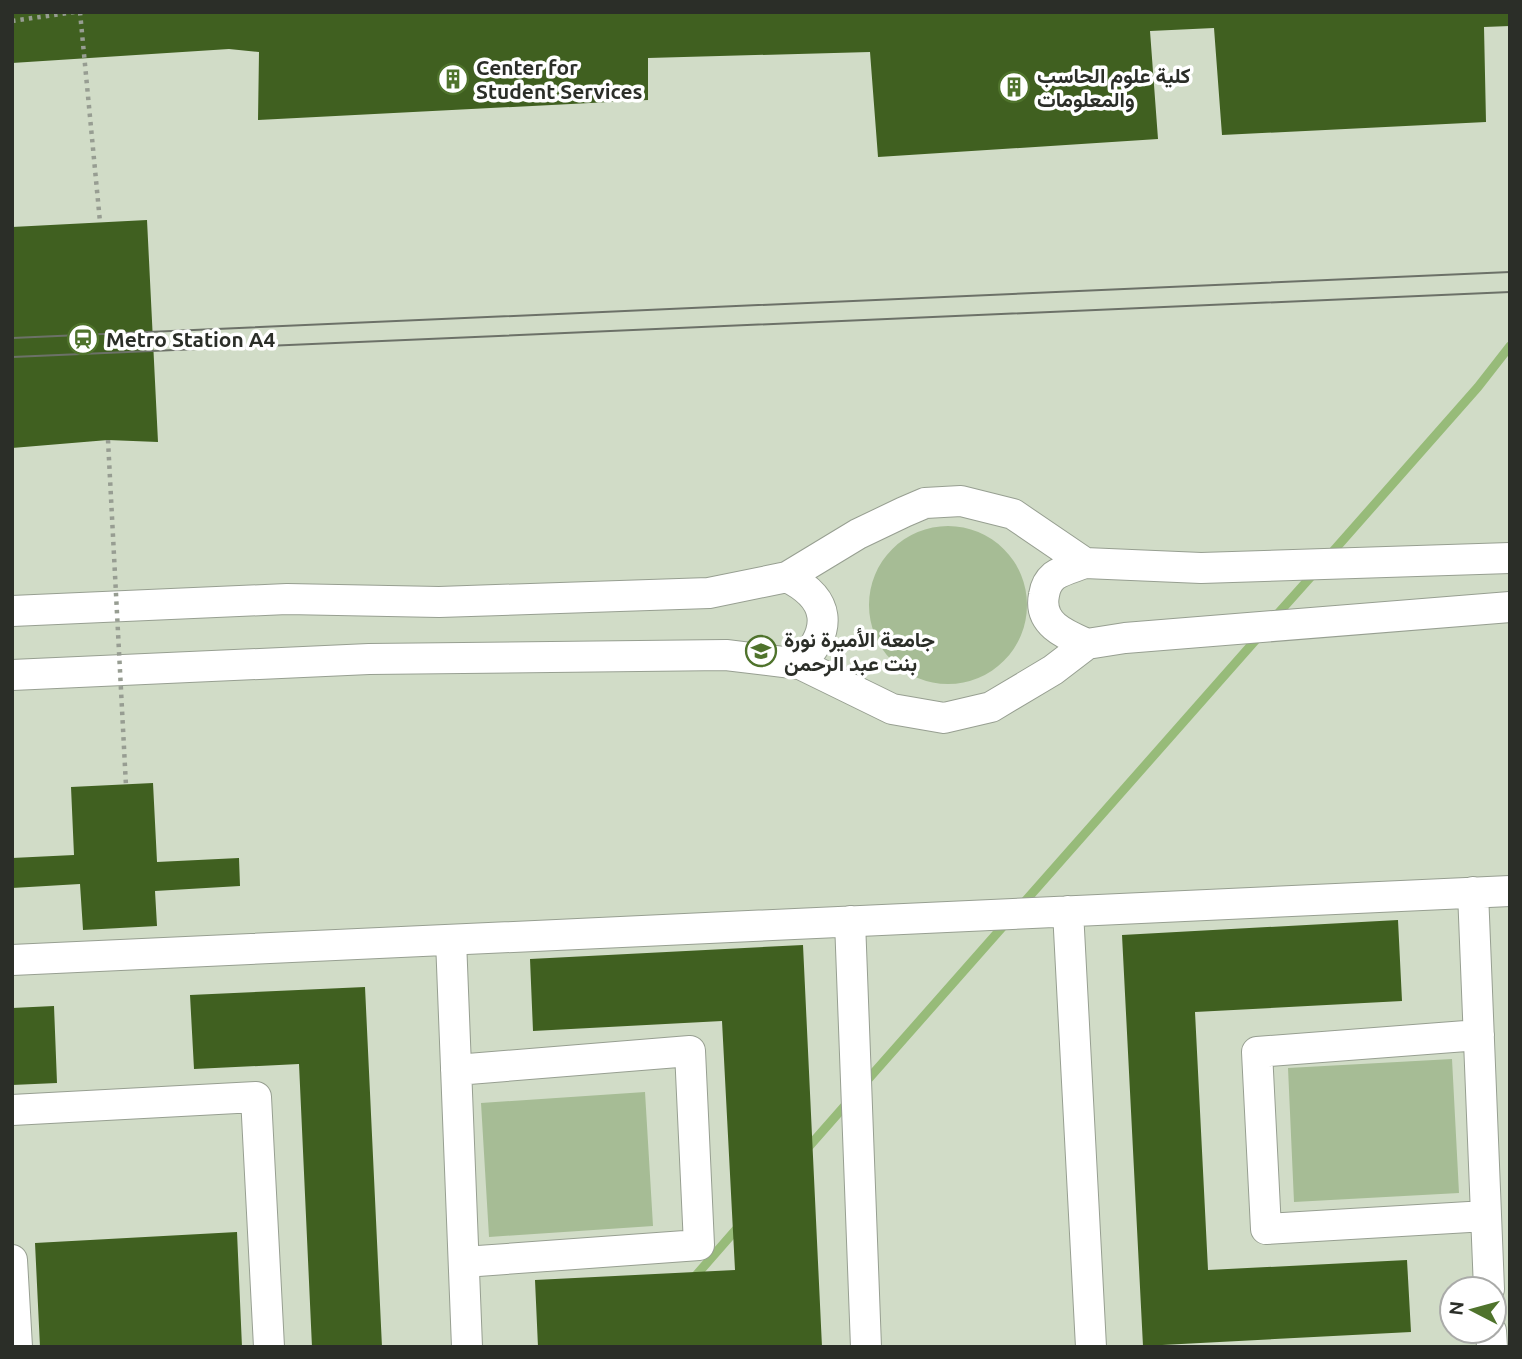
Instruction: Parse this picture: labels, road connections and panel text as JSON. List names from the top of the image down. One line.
{"places":{"building":["Center for Student Services","كلية علوم الحاسب والمعلومات"],"station":["Metro Station A4"],"school or university":["جامعة الأميرة نورة بنت عبد الرحمن"]},"north":"left"}
